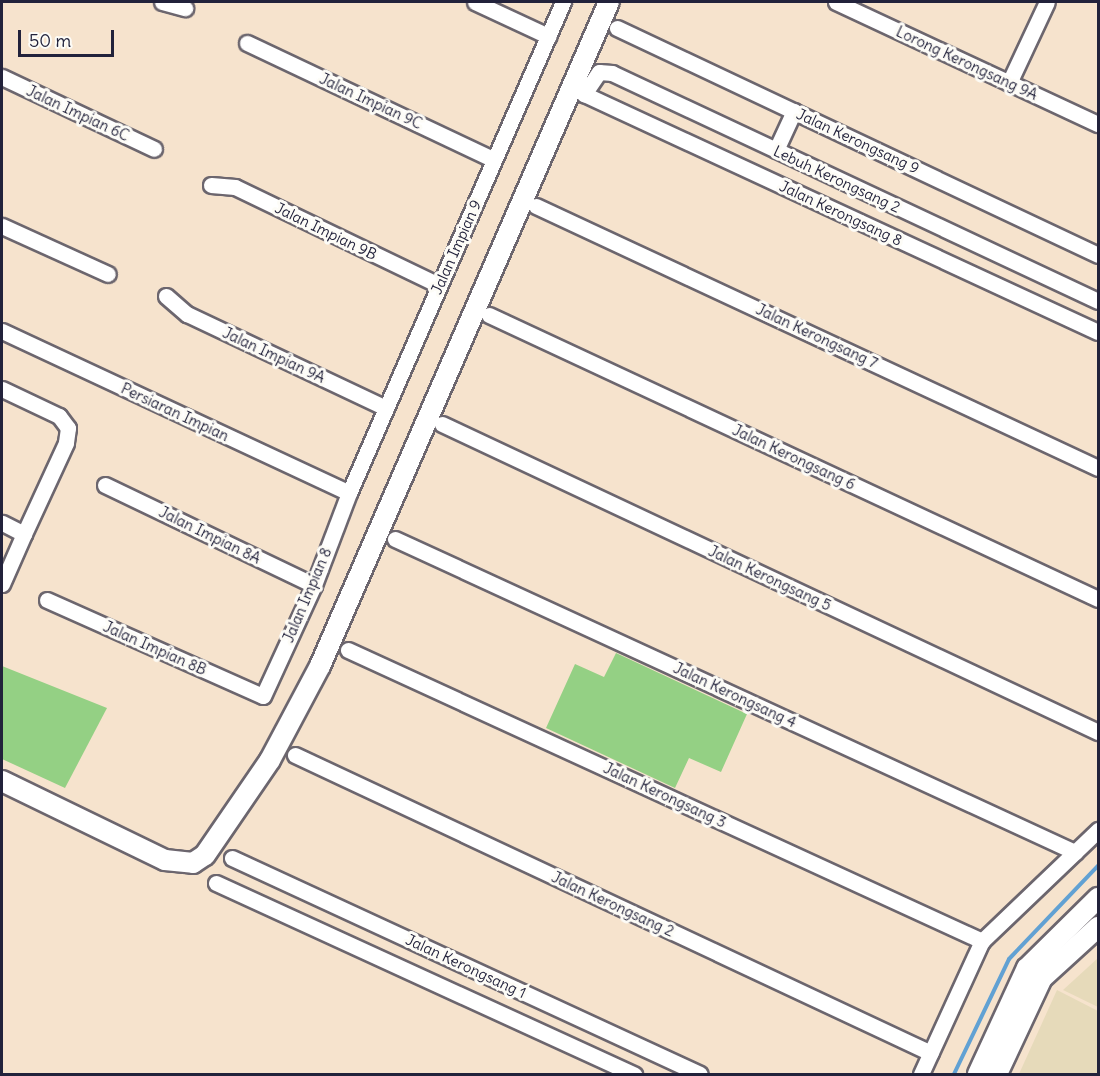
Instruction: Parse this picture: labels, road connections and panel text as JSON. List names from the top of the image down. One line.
{"streets":{"street":["Lorong Kerongsang 9A","Jalan Impian 9C","Jalan Impian 6C","Jalan Kerongsang 9","Lebuh Kerongsang 2","Jalan Kerongsang 8","Jalan Impian 9B","Jalan Impian 9","Jalan Kerongsang 7","Jalan Impian 9A","Persiaran Impian","Jalan Kerongsang 6","Jalan Impian 8A","Jalan Kerongsang 5","Jalan Impian 8","Jalan Impian 8B","Jalan Kerongsang 4","Jalan Kerongsang 3","Jalan Kerongsang 2","Jalan Kerongsang 1"]},"crossings":[["Jalan Impian 9C","Jalan Impian 9"],["Lebuh Kerongsang 2","Jalan Kerongsang 8"],["Jalan Impian 9B","Jalan Impian 9"],["Jalan Impian 9","Jalan Impian 9A"],["Jalan Impian 9","Persiaran Impian"],["Jalan Impian 9","Jalan Impian 8"],["Persiaran Impian","Jalan Impian 8"],["Jalan Impian 8A","Jalan Impian 8"],["Jalan Impian 8","Jalan Impian 8B"]],"scale_bar":"50 m"}
